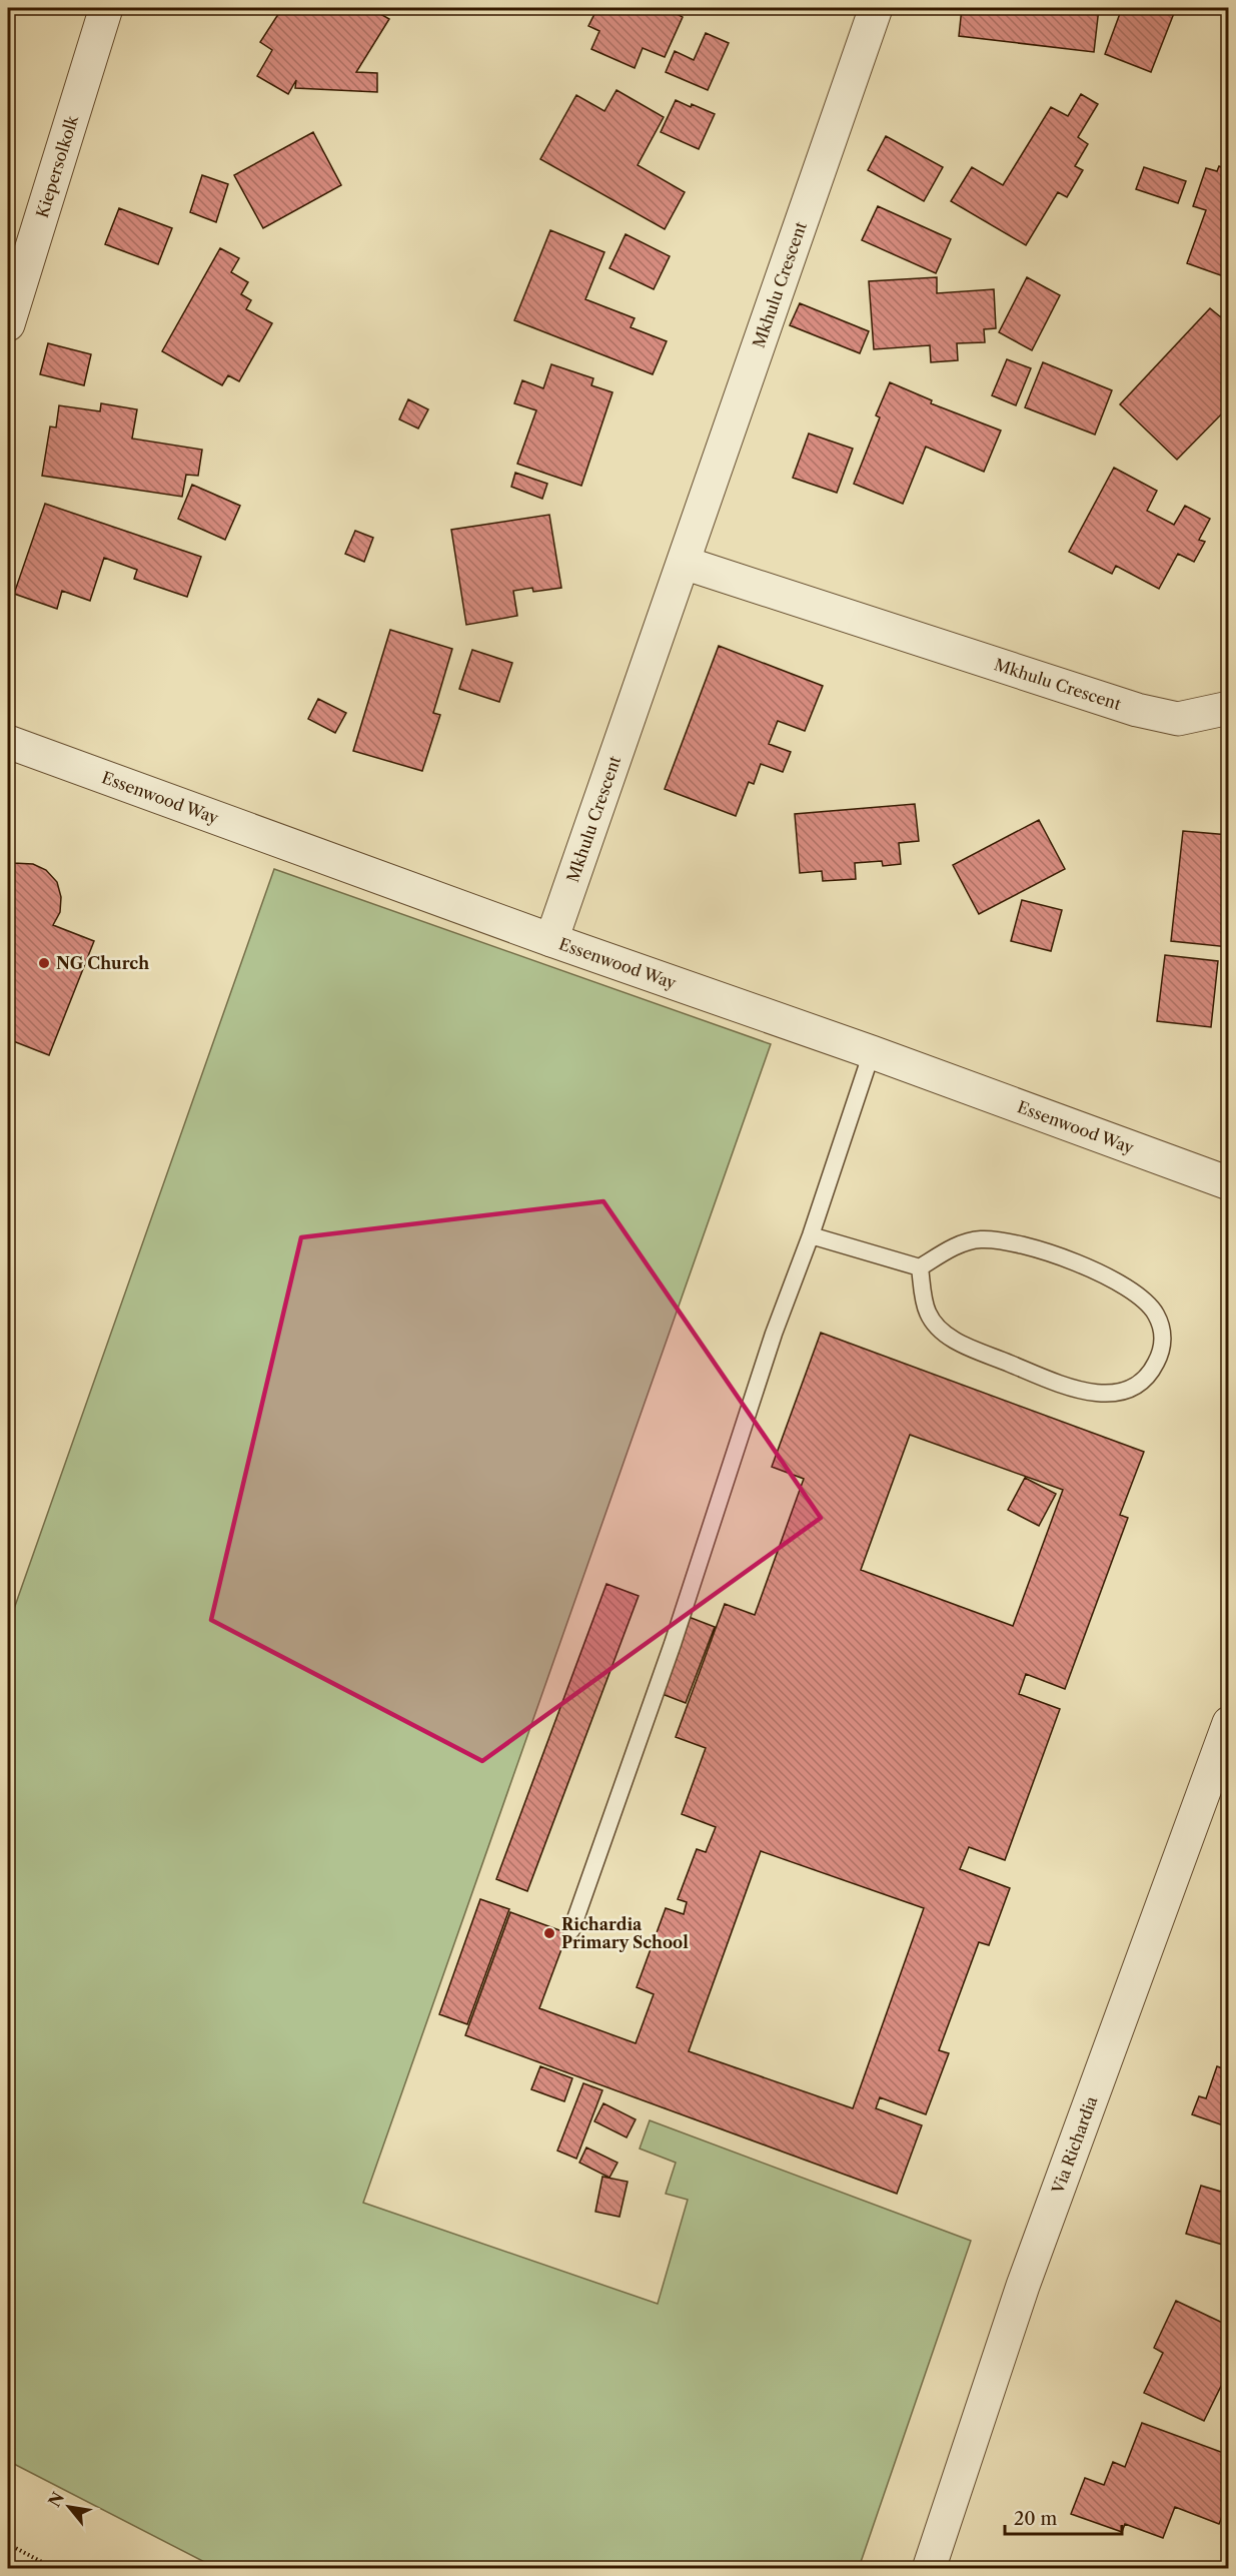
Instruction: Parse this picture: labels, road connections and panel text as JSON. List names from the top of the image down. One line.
{"streets":{"street":["Kiepersolkolk","Mkhulu Crescent","Essenwood Way","Via Richardia"]},"crossings":[["Mkhulu Crescent","Essenwood Way"]],"places":["NG Church","Richardia Primary School"],"scale_bar":"20 m","north":"top left"}
